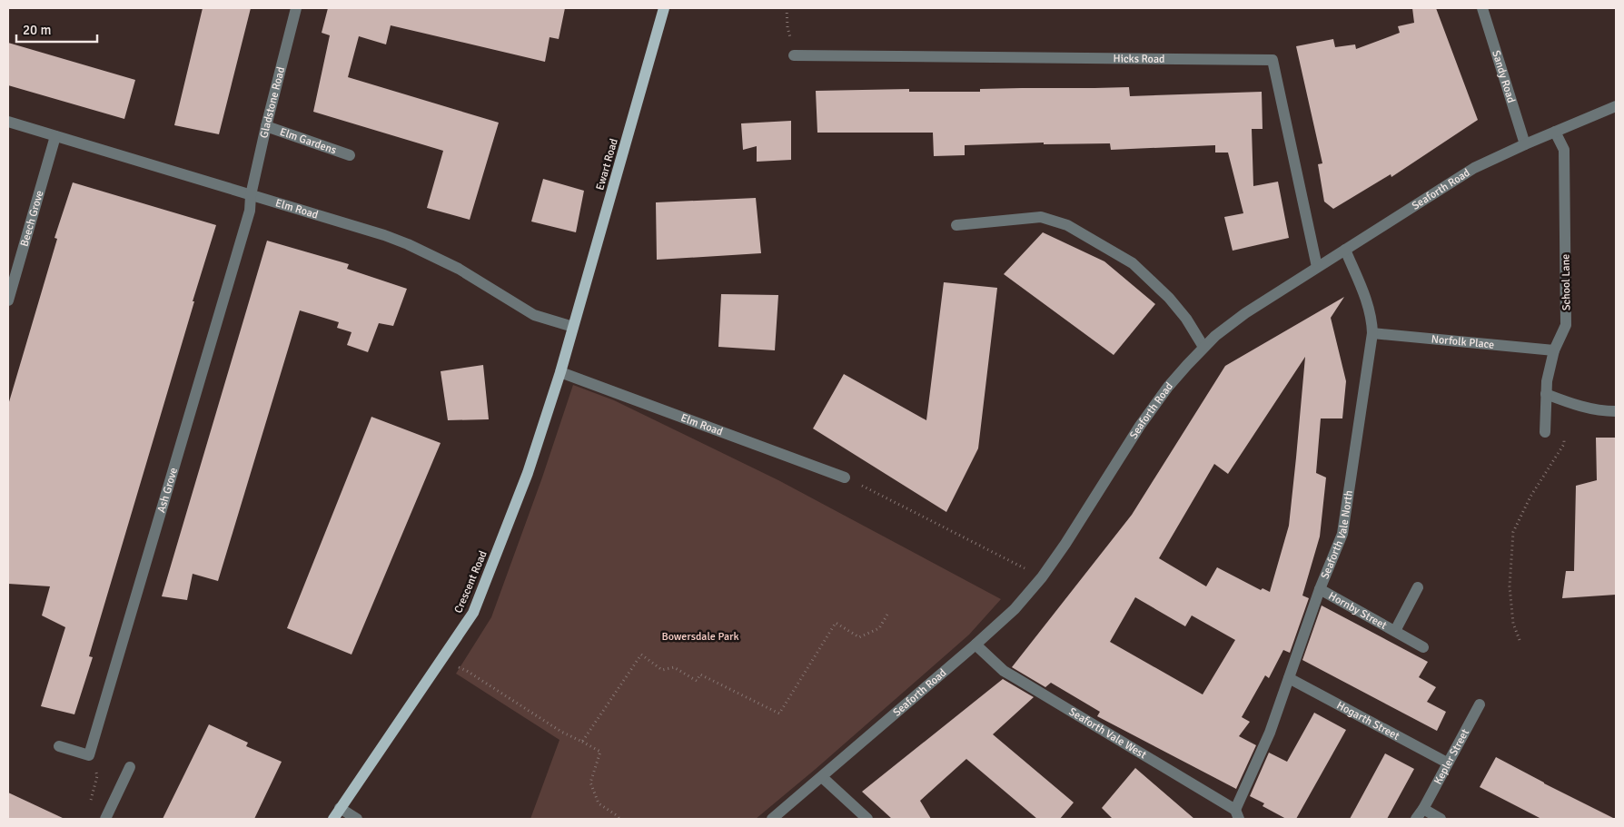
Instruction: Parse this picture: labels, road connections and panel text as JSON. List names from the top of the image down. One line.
{"streets":{"main road":["Ewart Road","Crescent Road"],"street":["Hicks Road","Sandy Road","Gladstone Road","Elm Gardens","Seaforth Road","Elm Road","Beech Grove","School Lane","Norfolk Place","Ash Grove","Seaforth Vale North","Hornby Street","Hogarth Street","Seaforth Vale West","Kepler Street"]},"crossings":[["Hicks Road","Seaforth Road"],["Sandy Road","Seaforth Road"],["Gladstone Road","Elm Gardens"],["Gladstone Road","Elm Road"],["Gladstone Road","Ash Grove"],["Ewart Road","Elm Road"],["Ewart Road","Crescent Road"],["Seaforth Road","School Lane"],["Seaforth Road","Seaforth Vale North"],["Seaforth Road","Seaforth Vale West"],["Elm Road","Beech Grove"],["Elm Road","Ash Grove"],["Elm Road","Crescent Road"],["School Lane","Norfolk Place"],["Norfolk Place","Seaforth Vale North"],["Seaforth Vale North","Hornby Street"],["Seaforth Vale North","Hogarth Street"],["Seaforth Vale North","Seaforth Vale West"],["Hogarth Street","Kepler Street"]],"parks":["Bowersdale Park"],"scale_bar":"20 m"}
